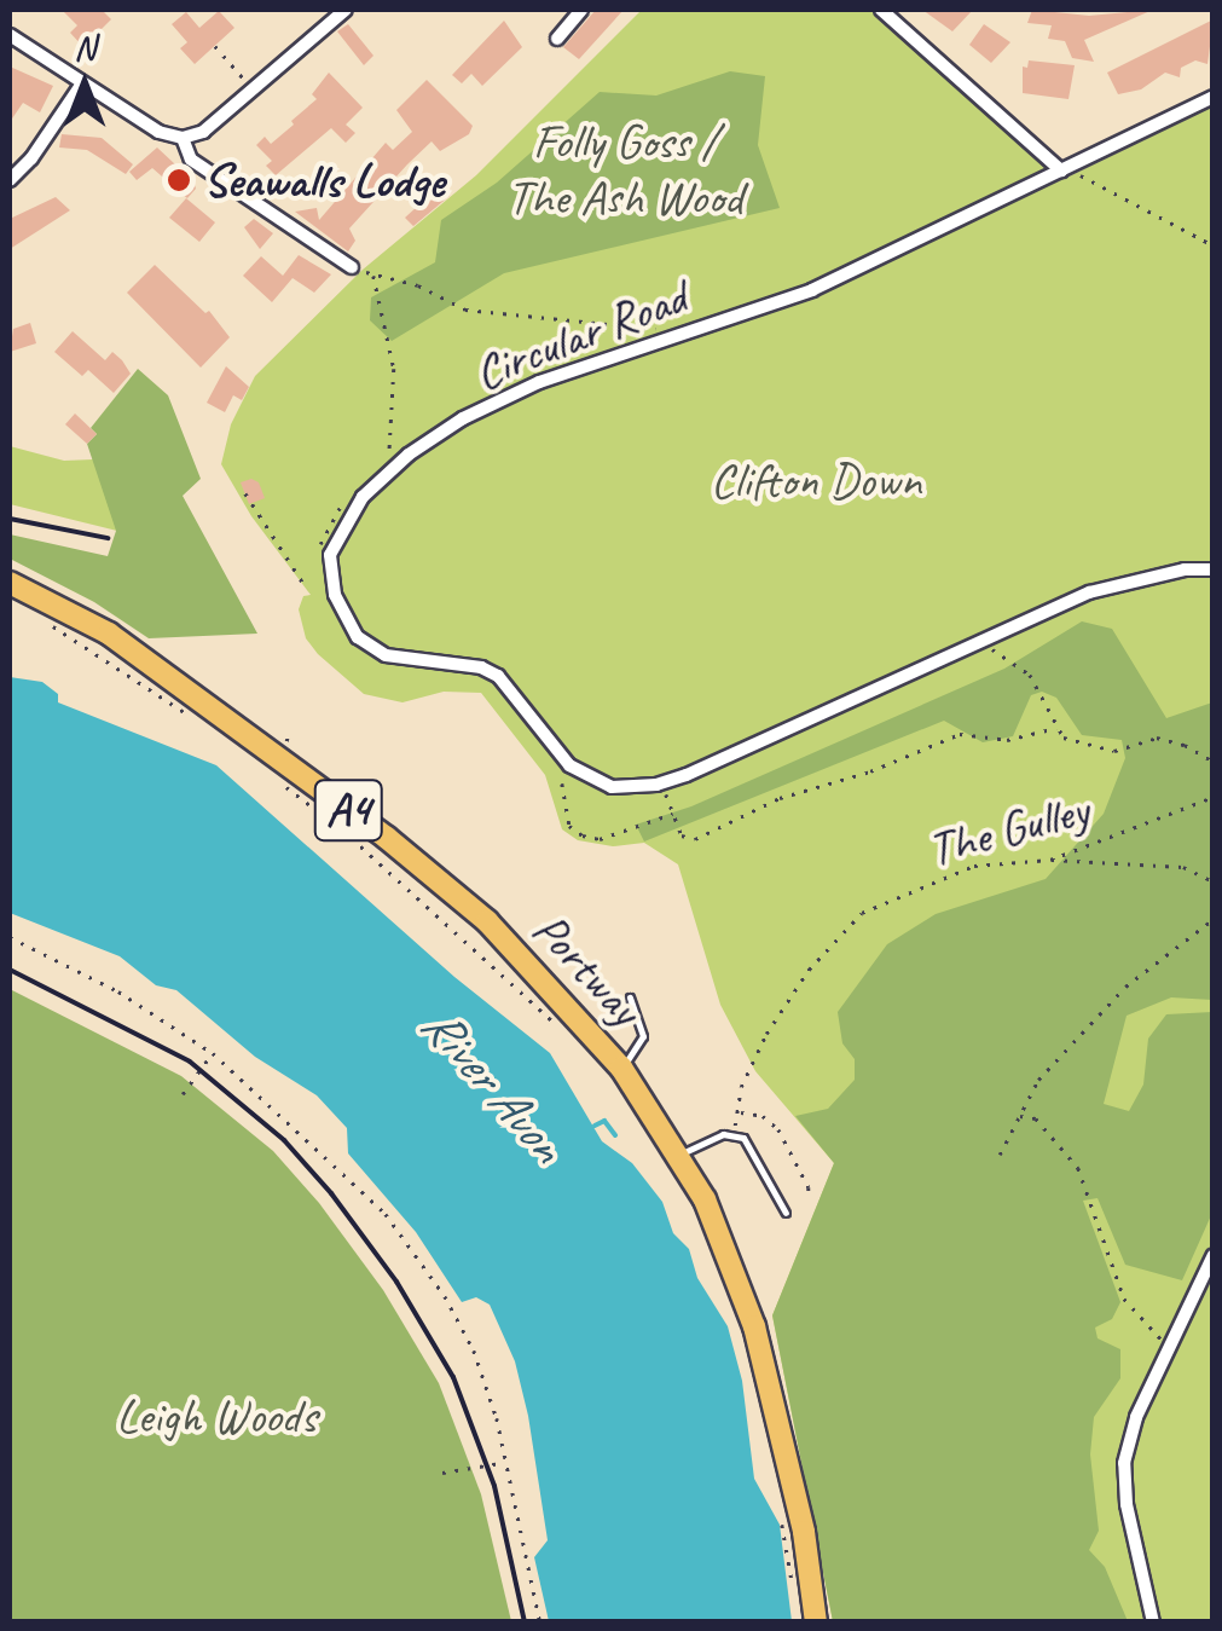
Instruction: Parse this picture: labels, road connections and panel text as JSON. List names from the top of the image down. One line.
{"streets":{"highway":["A4","Portway"],"street":["Circular Road"],"path":["The Gulley"]},"water":["River Avon"],"parks":["Folly Goss / The Ash Wood","Clifton Down","Leigh Woods"],"places":["Seawalls Lodge"],"north":"top"}
